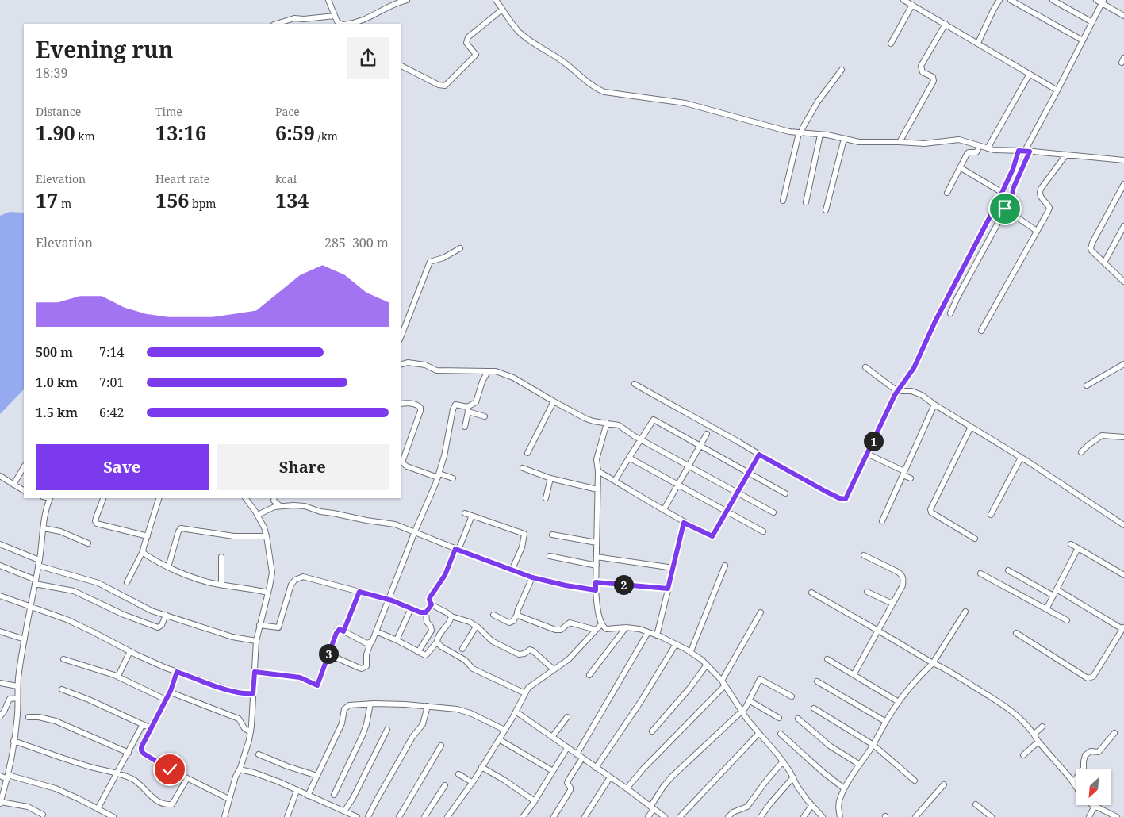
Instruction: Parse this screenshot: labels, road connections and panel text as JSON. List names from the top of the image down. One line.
{"north":"bottom left","page":{"heading":["Evening run","18:39"],"stats":[["Distance","1.90 km"],["Time","13:16"],["Pace","6:59 /km"],["Elevation","17 m"],["Heart rate","156 bpm"],["kcal","134"]],"chart":["Elevation","285–300 m"],"list":[{"name":"500 m","note":"7:14"},{"name":"1.0 km","note":"7:01"},{"name":"1.5 km","note":"6:42"}],"pins":["1","2","3"],"buttons":["Save","Share"]}}
